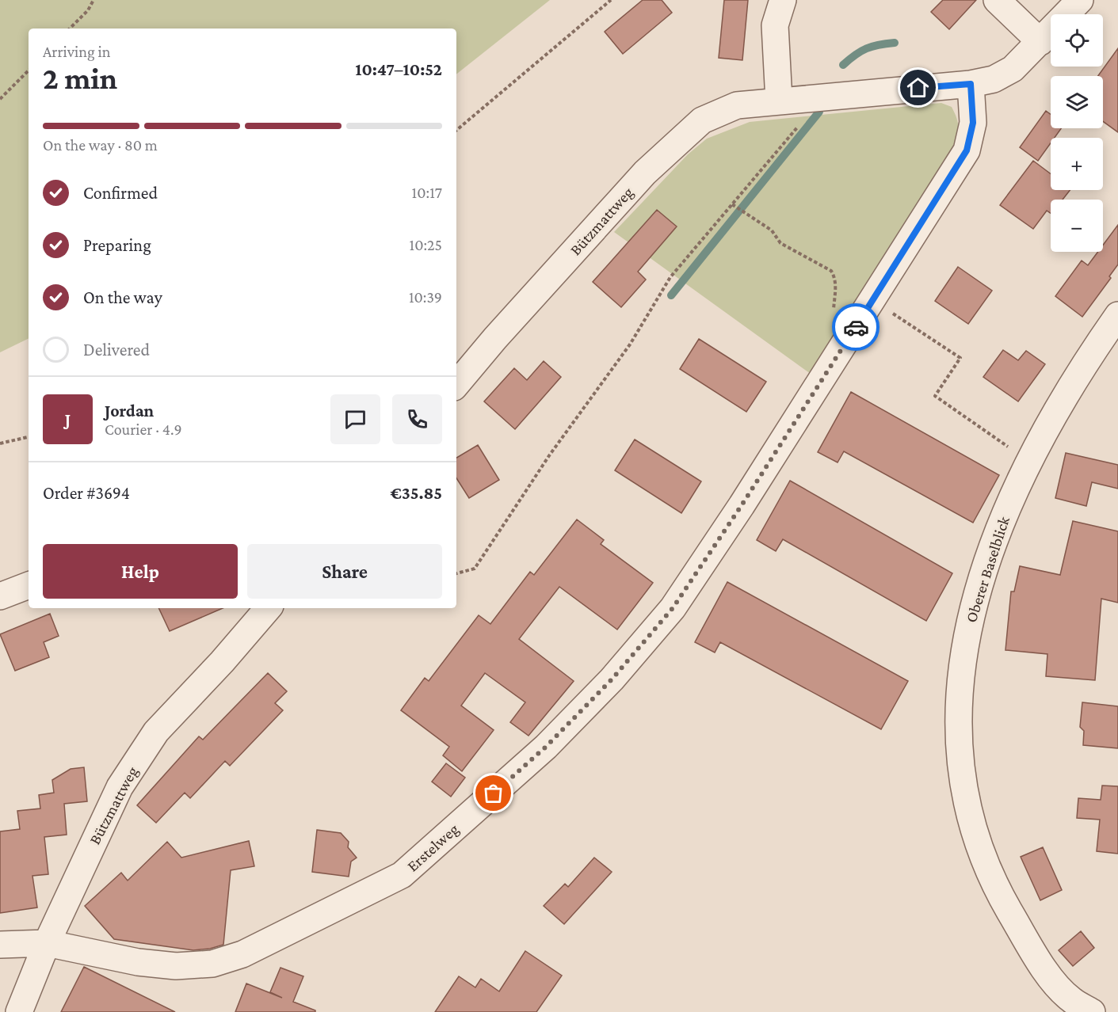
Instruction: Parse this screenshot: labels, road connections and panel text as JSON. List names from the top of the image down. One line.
{"streets":{"street":["Bützmattweg","Oberer Baselblick","Erstelweg"]},"crossings":[["Bützmattweg","Erstelweg"]],"page":{"map_buttons":["+","−"],"heading":["2 min","Arriving in","10:47–10:52"],"panel":["Jordan","Courier · 4.9","Order #3694","€35.85"],"bar":"On the way · 80 m","list":[["Confirmed","10:17"],["Preparing","10:25"],["On the way","10:39"],"Delivered"],"round":"J","buttons":["Help","Share"]}}
